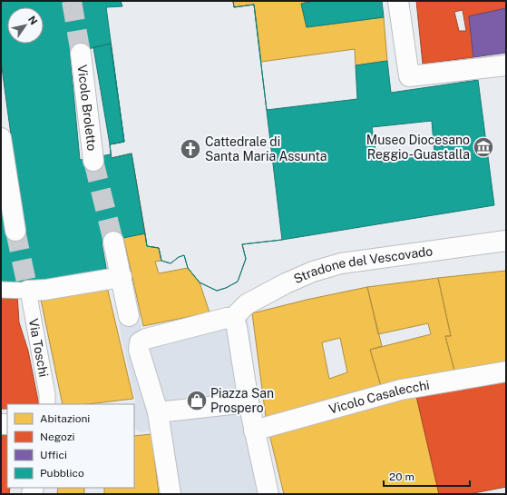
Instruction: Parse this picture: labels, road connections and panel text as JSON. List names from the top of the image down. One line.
{"streets":{"street":["Vicolo Broletto","Stradone del Vescovado","Vicolo Casalecchi"],"lane":["Via Toschi"]},"places":{"museum":["Museo Diocesano Reggio-Guastalla"],"church":["Cattedrale di Santa Maria Assunta"],"shop":["Piazza San Prospero"]},"legend":["Abitazioni","Negozi","Uffici","Pubblico"],"scale_bar":"20 m","north":"top right"}
